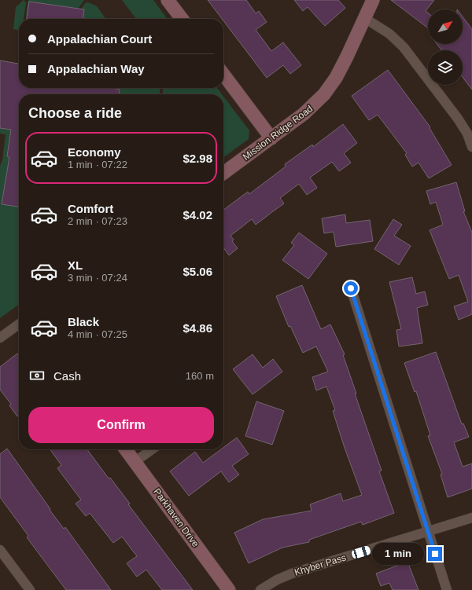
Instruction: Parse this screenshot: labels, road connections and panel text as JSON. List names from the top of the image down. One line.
{"streets":{"street":["Mission Ridge Road","Parkhaven Drive","Khyber Pass"]},"north":"top right","page":{"banner":["Appalachian Court","Appalachian Way"],"heading":"Choose a ride","list":[{"name":"Economy","note":"1 min · 07:22","value":"$2.98"},{"name":"Comfort","note":"2 min · 07:23","value":"$4.02"},{"name":"XL","note":"3 min · 07:24","value":"$5.06"},{"name":"Black","note":"4 min · 07:25","value":"$4.86"}],"pay":["Cash","160 m"],"buttons":"Confirm","bubble":"1 min"}}
